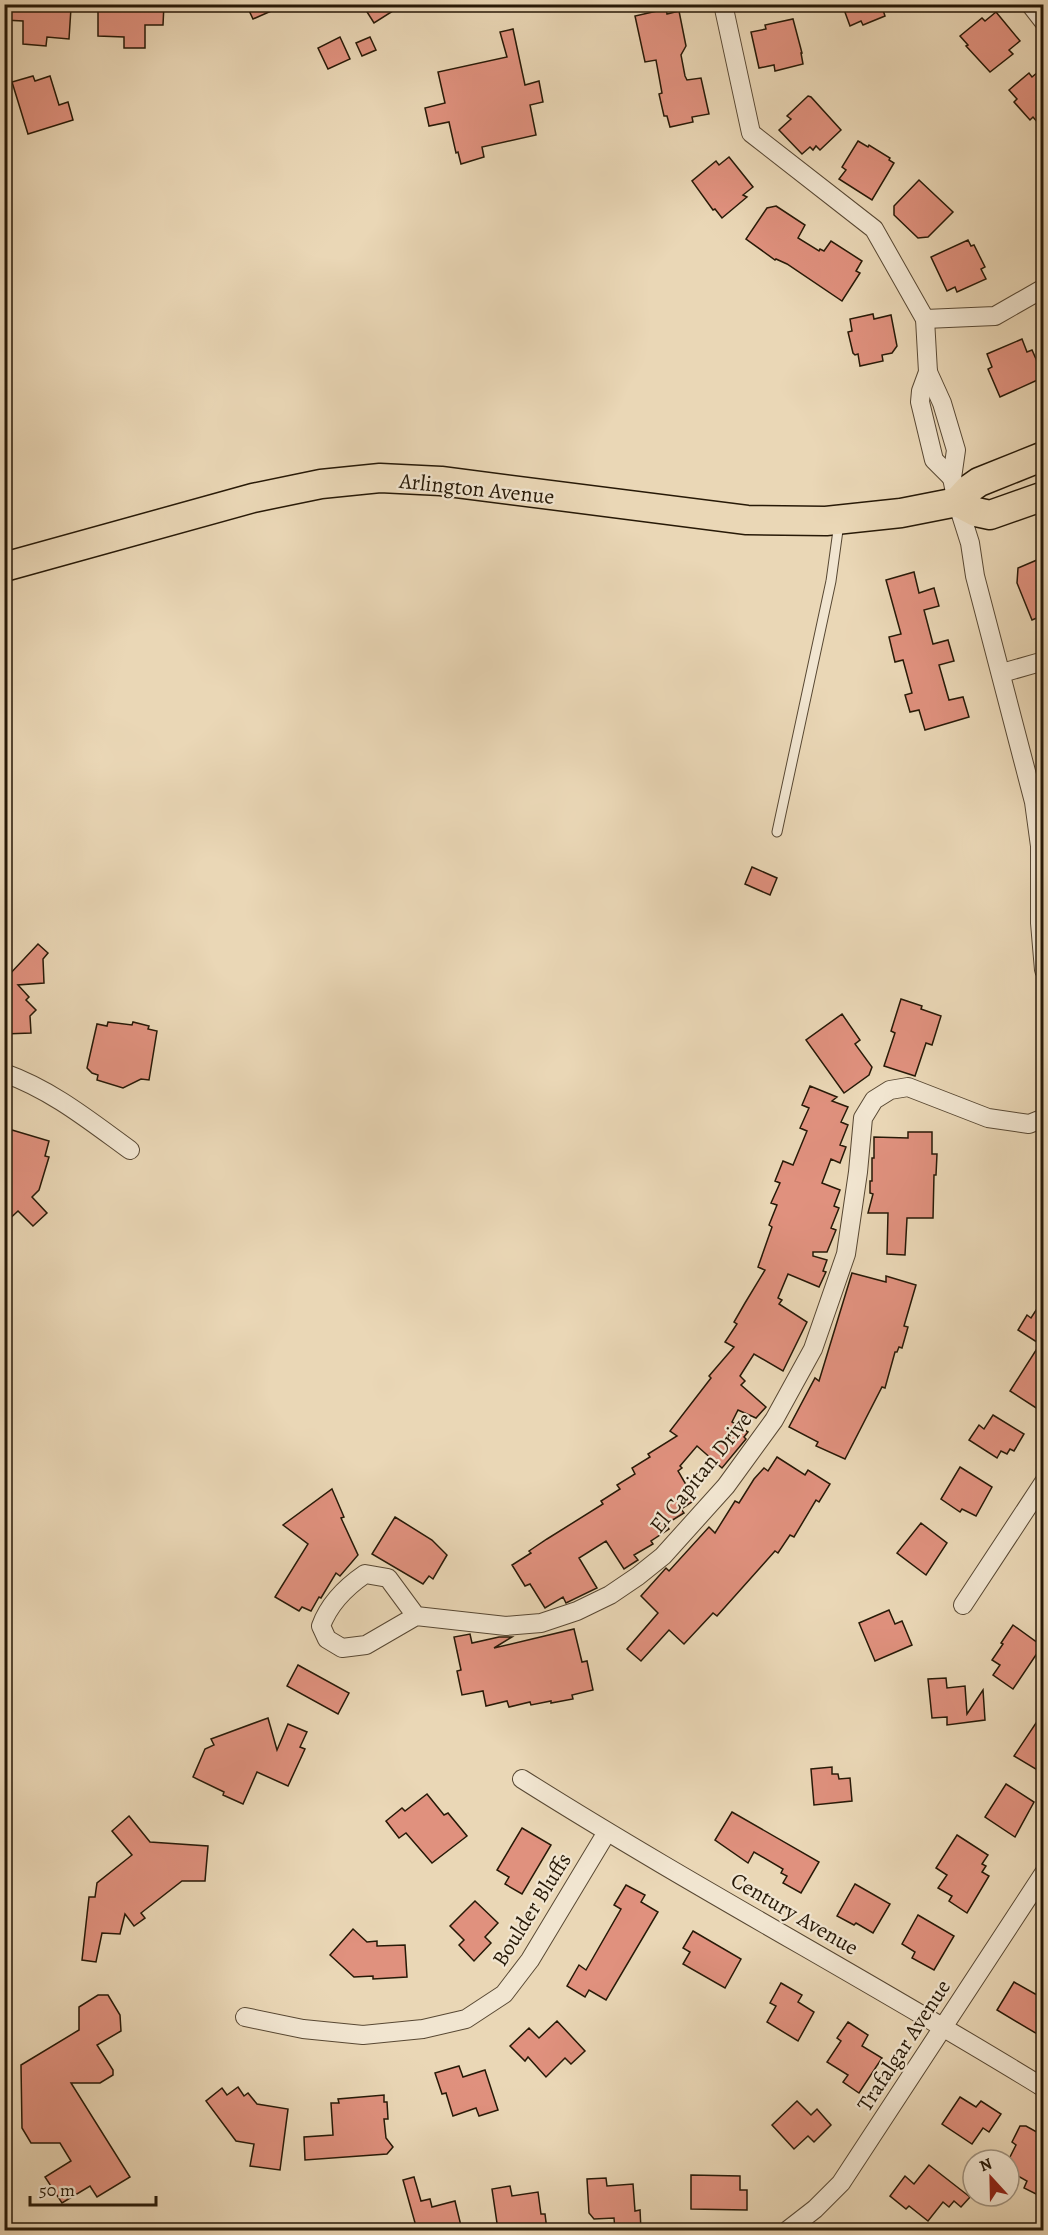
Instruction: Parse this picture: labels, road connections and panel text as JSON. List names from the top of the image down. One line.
{"streets":{"main road":["Arlington Avenue"],"street":["El Capitan Drive","Boulder Bluffs","Century Avenue","Trafalgar Avenue"]},"crossings":[["Boulder Bluffs","Century Avenue"],["Century Avenue","Trafalgar Avenue"]],"scale_bar":"50 m","north":"top"}
